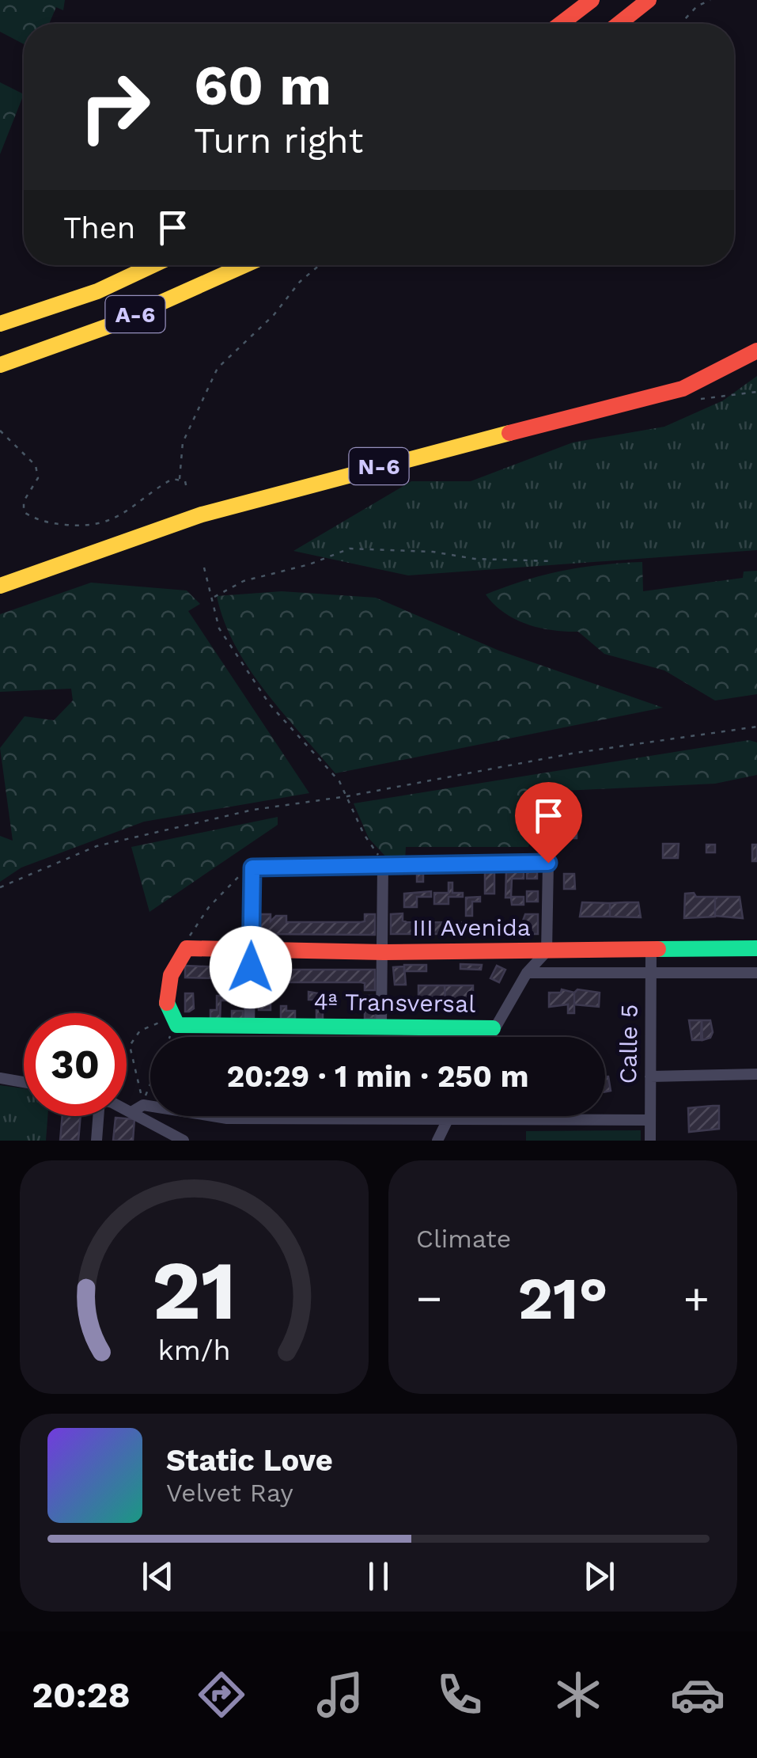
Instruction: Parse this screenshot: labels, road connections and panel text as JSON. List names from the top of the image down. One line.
{"streets":{"main road":["A-6","N-6","III Avenida","4ª Transversal"],"street":["Calle 5"]},"crossings":[["III Avenida","Calle 5"]],"page":{"turn":["60 m","Turn right"],"then":"Then","limit":"30","trip":"20:29 · 1 min · 250 m","tile":"Climate","heat":["−","21°","+"],"song":["Static Love","Velvet Ray"],"tabs":"20:28","gauge":["21","km/h"]}}
